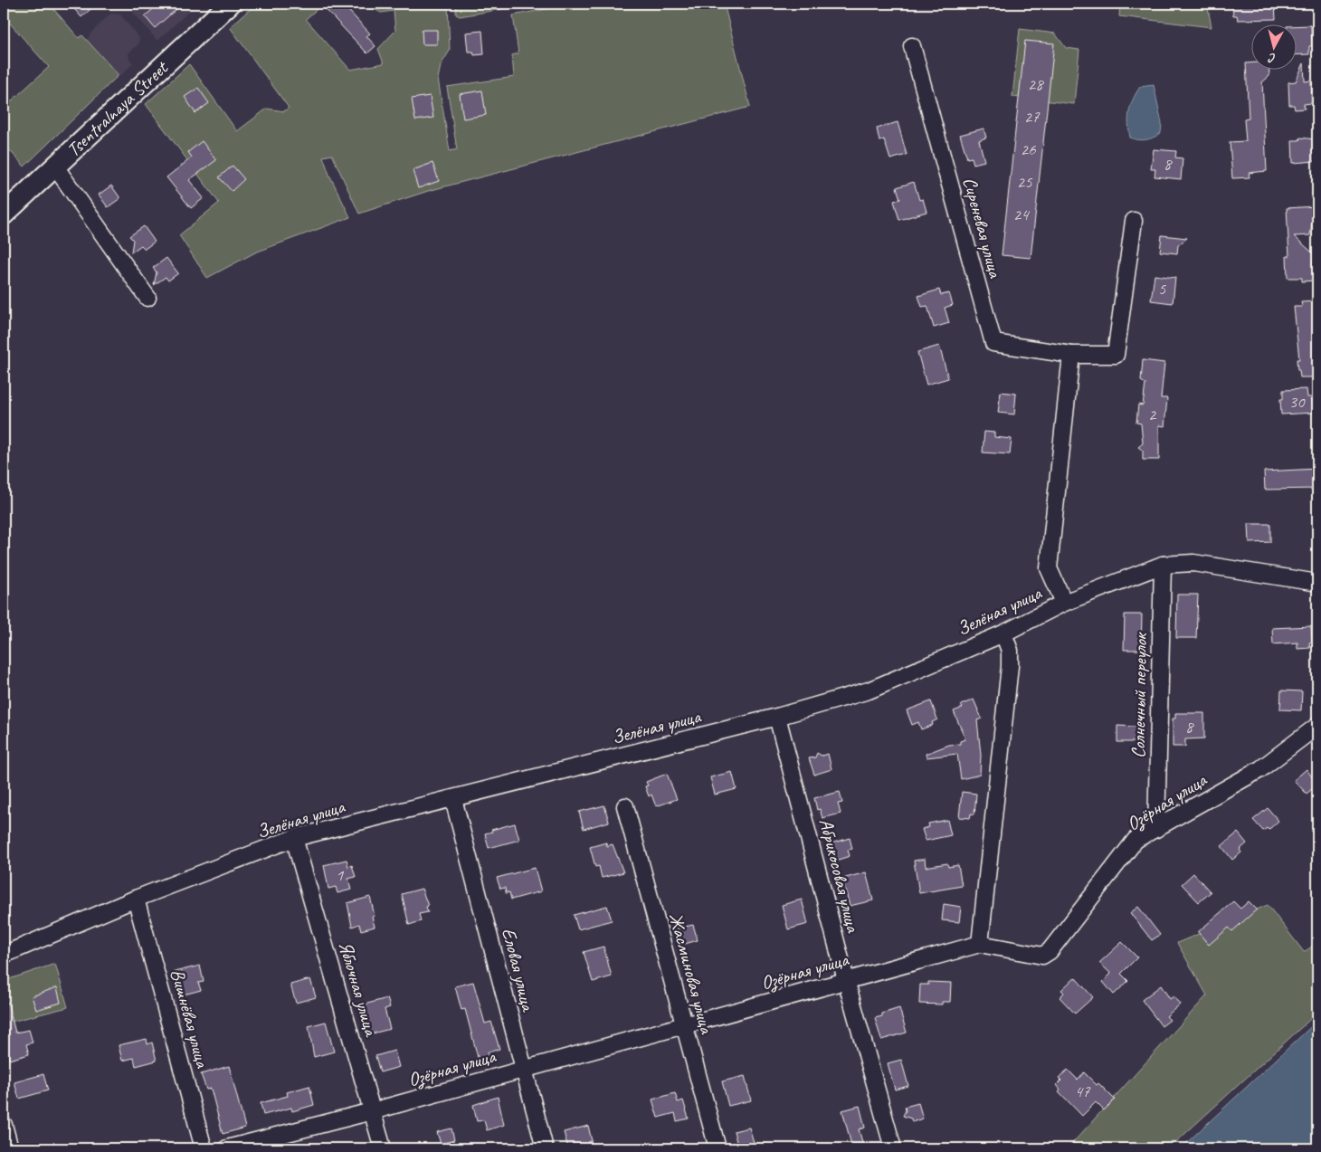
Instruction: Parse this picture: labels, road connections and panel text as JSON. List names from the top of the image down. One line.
{"streets":{"main road":["Tsentralnaya Street"],"street":["Сиреневая улица","Зелёная улица","Солнечный переулок","Озёрная улица","Абрикосовая улица","Еловая улица","Жасминовая улица","Яблочная улица","Вишнёвая улица"]},"crossings":[["Зелёная улица","Солнечный переулок"],["Зелёная улица","Абрикосовая улица"],["Зелёная улица","Еловая улица"],["Зелёная улица","Яблочная улица"],["Зелёная улица","Вишнёвая улица"],["Солнечный переулок","Озёрная улица"],["Озёрная улица","Абрикосовая улица"],["Озёрная улица","Еловая улица"],["Озёрная улица","Жасминовая улица"],["Озёрная улица","Яблочная улица"]],"house_numbers":["28","27","26","8","25","24","5","30","2","8","1","47"],"north":"bottom"}
